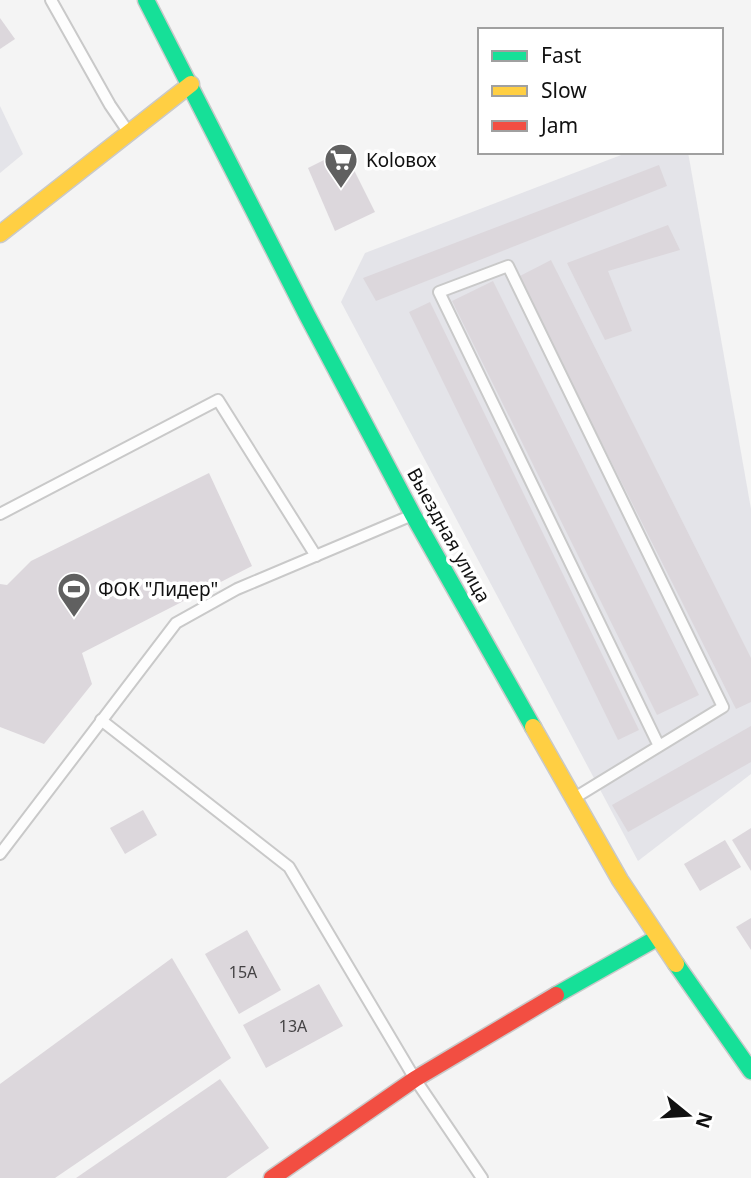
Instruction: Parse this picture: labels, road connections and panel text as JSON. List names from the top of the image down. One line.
{"streets":{"street":["Выездная улица"]},"places":{"supermarket":["Kоlовох"],"sports":["ФОК \"Лидер\""]},"house_numbers":["15А","13А"],"legend":["Fast","Slow","Jam"],"north":"right"}
